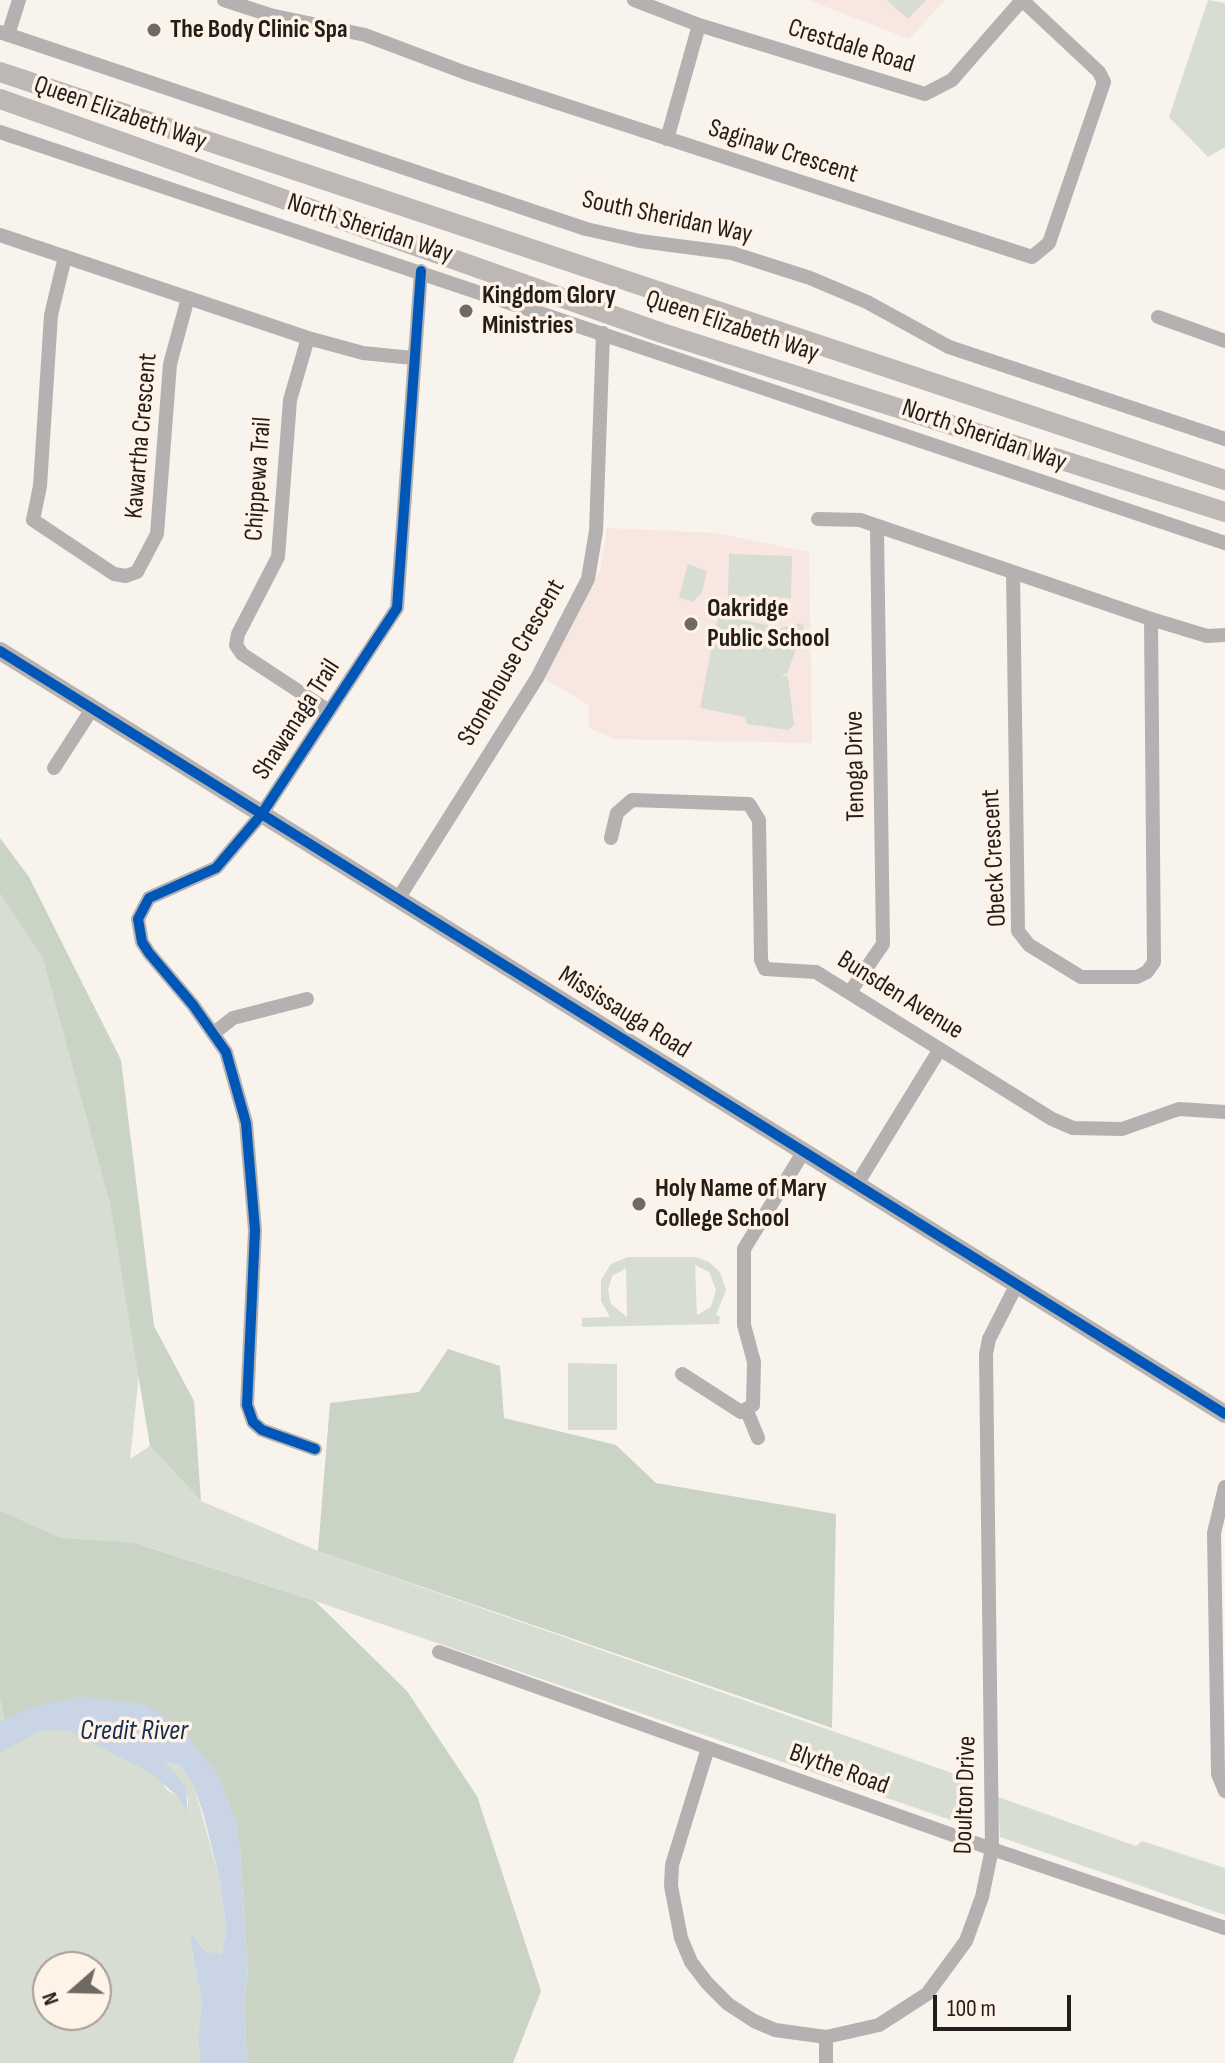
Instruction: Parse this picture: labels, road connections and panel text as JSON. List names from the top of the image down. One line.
{"streets":{"highway":["Queen Elizabeth Way"],"main road":["Mississauga Road"],"street":["Crestdale Road","Saginaw Crescent","South Sheridan Way","North Sheridan Way","Kawartha Crescent","Chippewa Trail","Stonehouse Crescent","Shawanaga Trail","Tenoga Drive","Obeck Crescent","Bunsden Avenue","Blythe Road","Doulton Drive"]},"crossings":[["Crestdale Road","Saginaw Crescent"],["North Sheridan Way","Stonehouse Crescent"],["North Sheridan Way","Shawanaga Trail"],["Chippewa Trail","Shawanaga Trail"],["Stonehouse Crescent","Mississauga Road"],["Shawanaga Trail","Mississauga Road"],["Tenoga Drive","Bunsden Avenue"],["Mississauga Road","Doulton Drive"],["Blythe Road","Doulton Drive"]],"water":["Credit River"],"places":["The Body Clinic Spa","Kingdom Glory Ministries","Oakridge Public School","Holy Name of Mary College School"],"scale_bar":"100 m","north":"left"}
